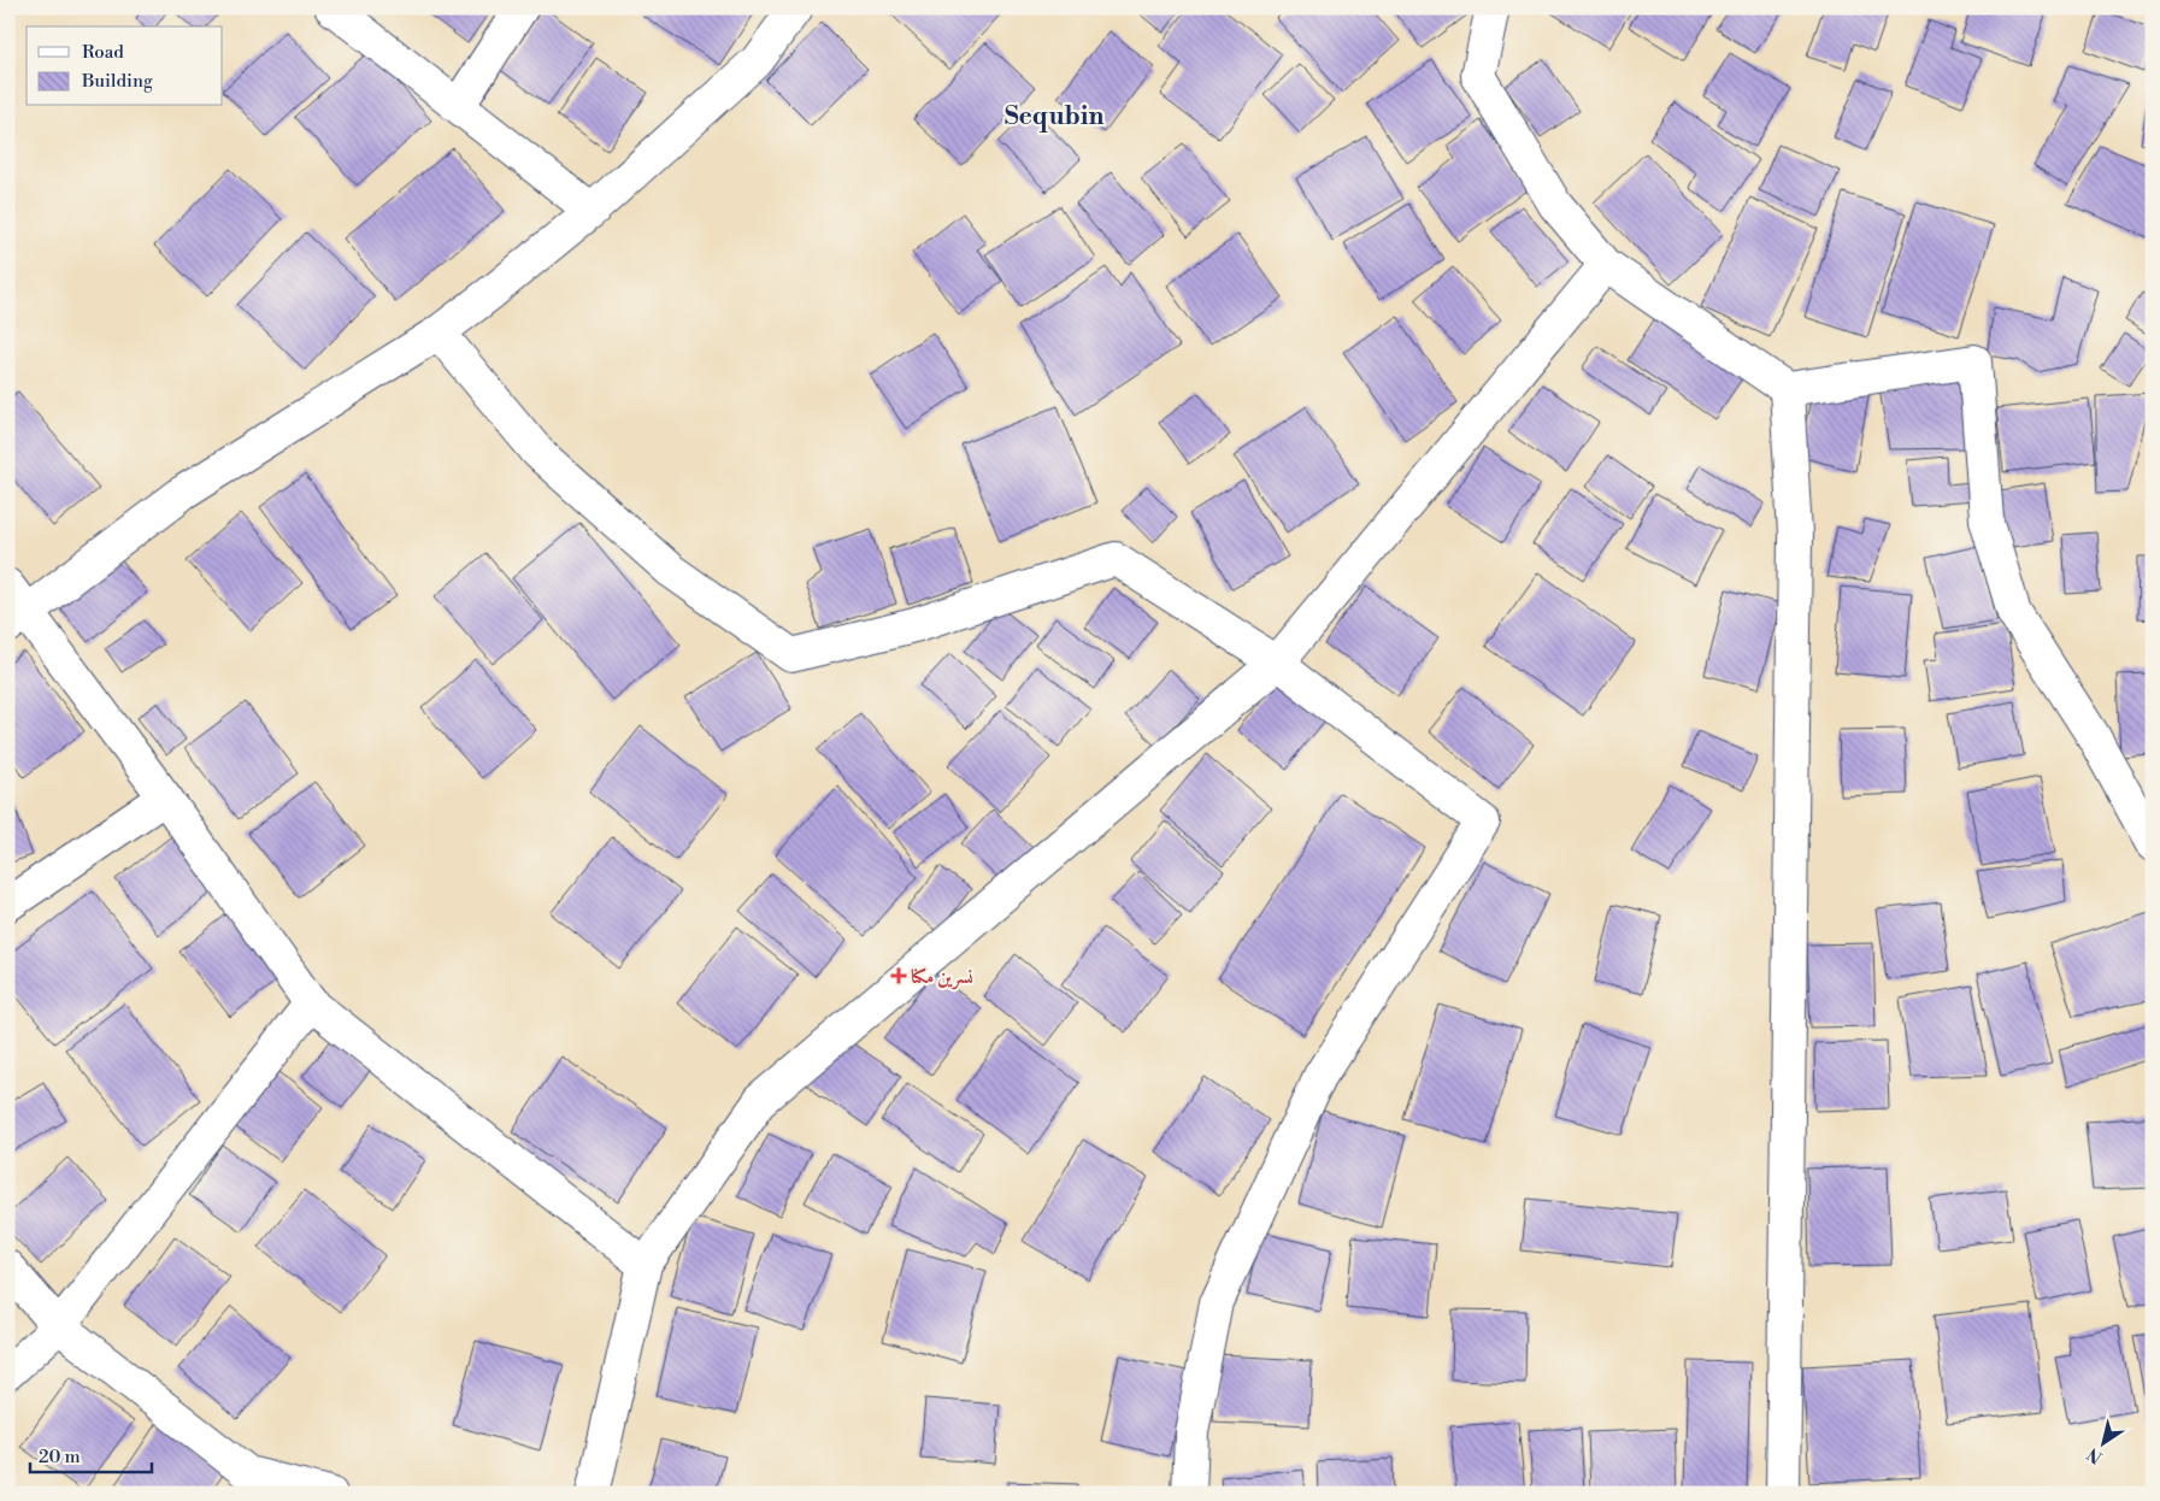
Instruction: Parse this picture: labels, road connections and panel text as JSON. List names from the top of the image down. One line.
{"districts":["Sequbin"],"places":{"health":["نسرين مكنا"]},"legend":["Road","Building"],"scale_bar":"20 m","north":"bottom left"}
